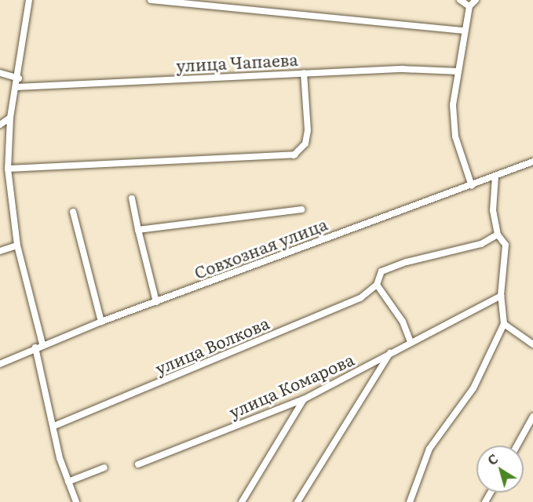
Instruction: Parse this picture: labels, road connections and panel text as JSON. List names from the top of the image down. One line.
{"streets":{"street":["улица Чапаева","Совхозная улица","улица Волкова","улица Комарова"]},"north":"top left"}
